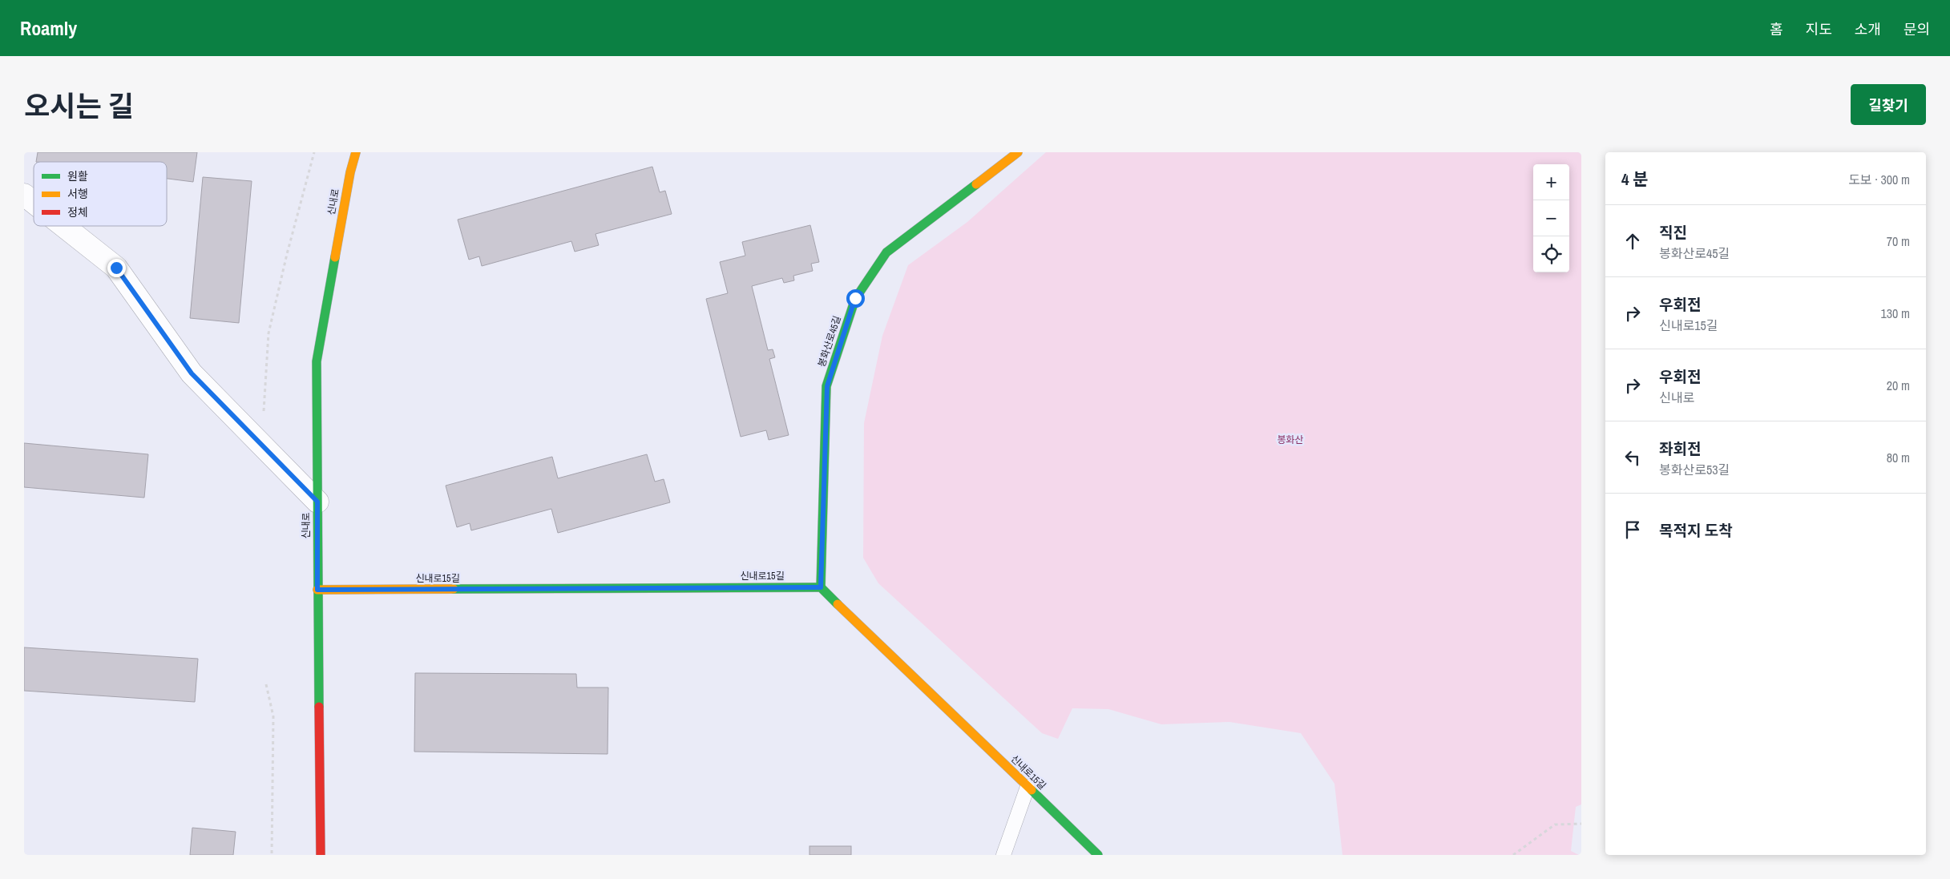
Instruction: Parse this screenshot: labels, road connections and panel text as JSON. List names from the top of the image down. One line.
{"streets":{"street":["신내로","봉화산로45길","신내로15길"]},"crossings":[["신내로","신내로15길"],["봉화산로45길","신내로15길"]],"parks":["봉화산"],"legend":["원활","서행","정체"],"page":{"header":"Roamly","nav":["홈","지도","소개","문의"],"title":"오시는 길","buttons":"길찾기","heading":["4 분","도보 · 300 m"],"map_buttons":["+","−"],"list":[["직진","봉화산로45길","70 m"],["우회전","신내로15길","130 m"],["우회전","신내로","20 m"],["좌회전","봉화산로53길","80 m"],"목적지 도착"]}}
